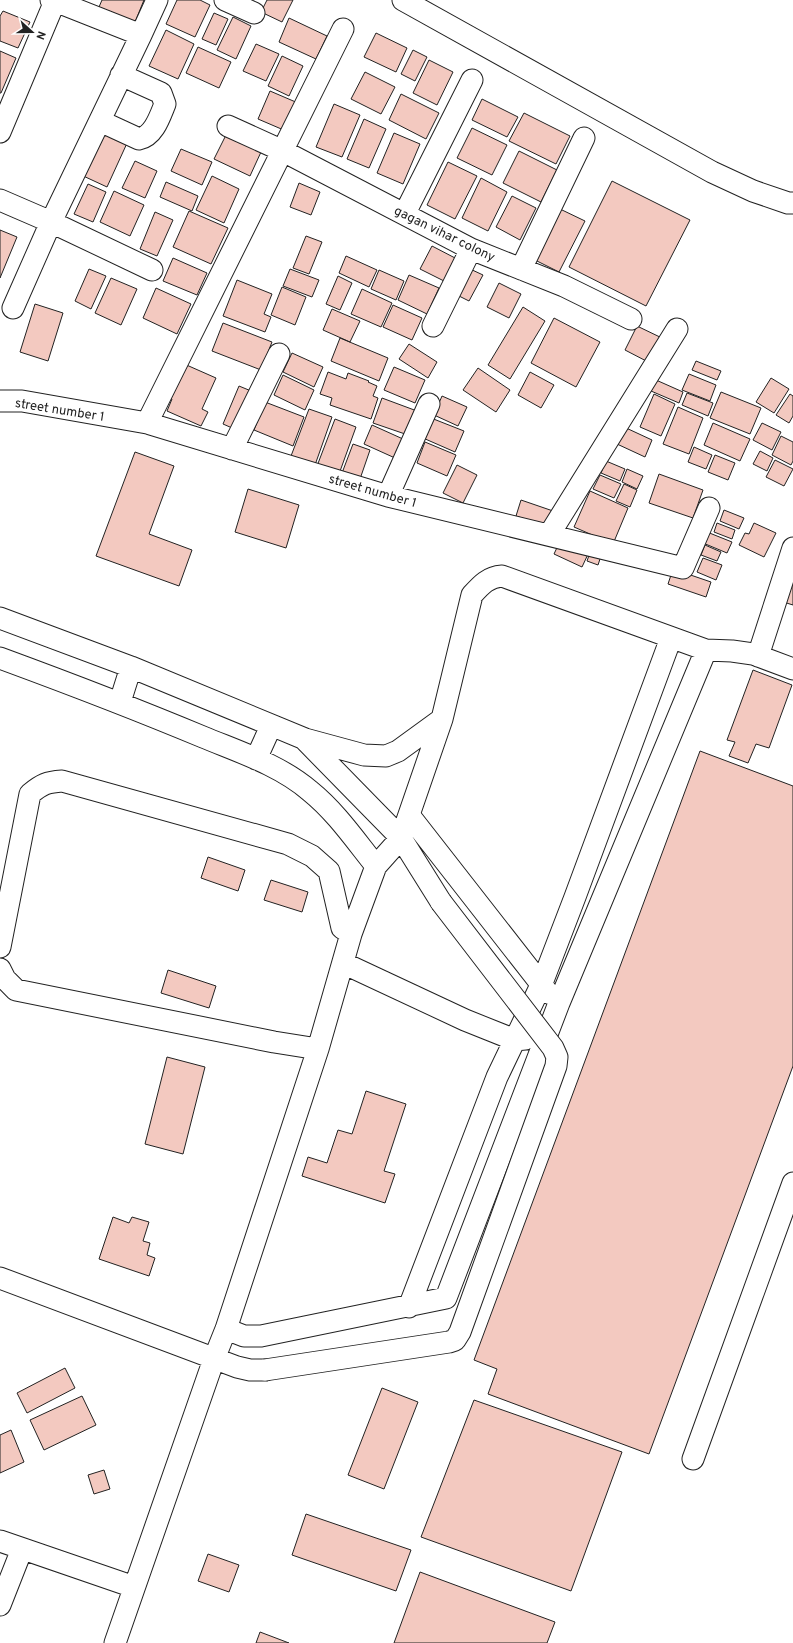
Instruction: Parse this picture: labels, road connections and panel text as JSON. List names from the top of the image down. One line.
{"streets":{"street":["gagan vihar colony","street number 1"]},"north":"right"}
